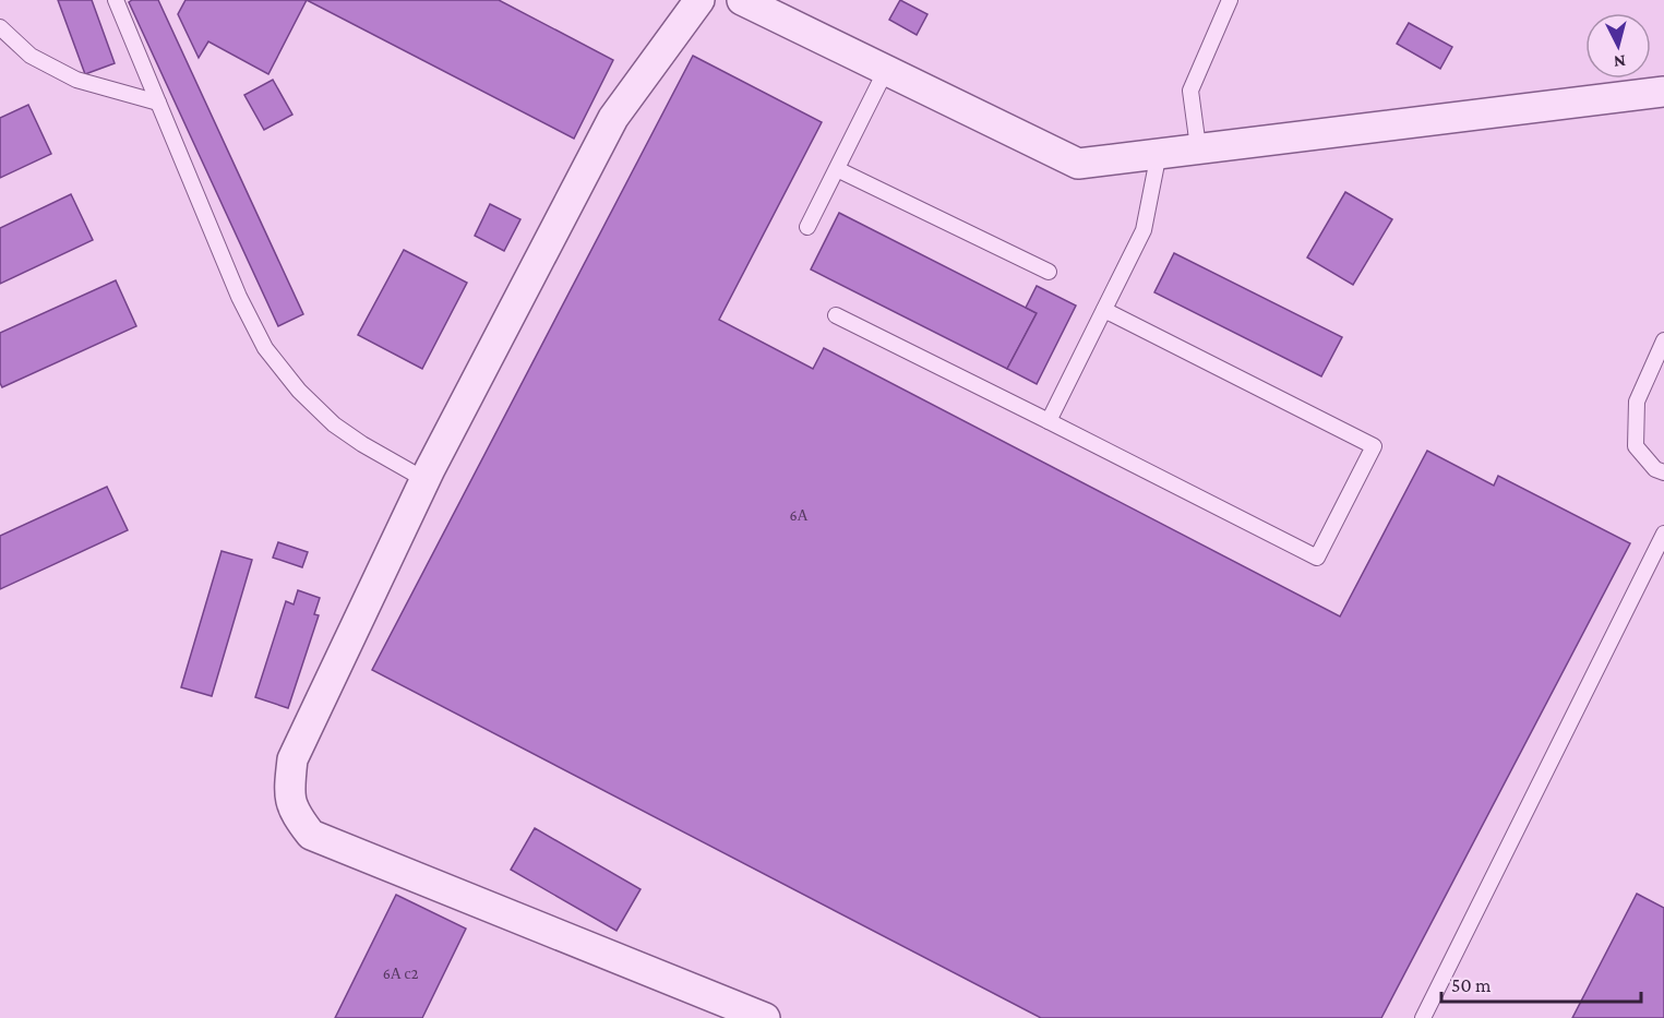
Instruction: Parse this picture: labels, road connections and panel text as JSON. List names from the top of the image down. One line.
{"house_numbers":["6А","6А с2"],"scale_bar":"50 m","north":"bottom"}
